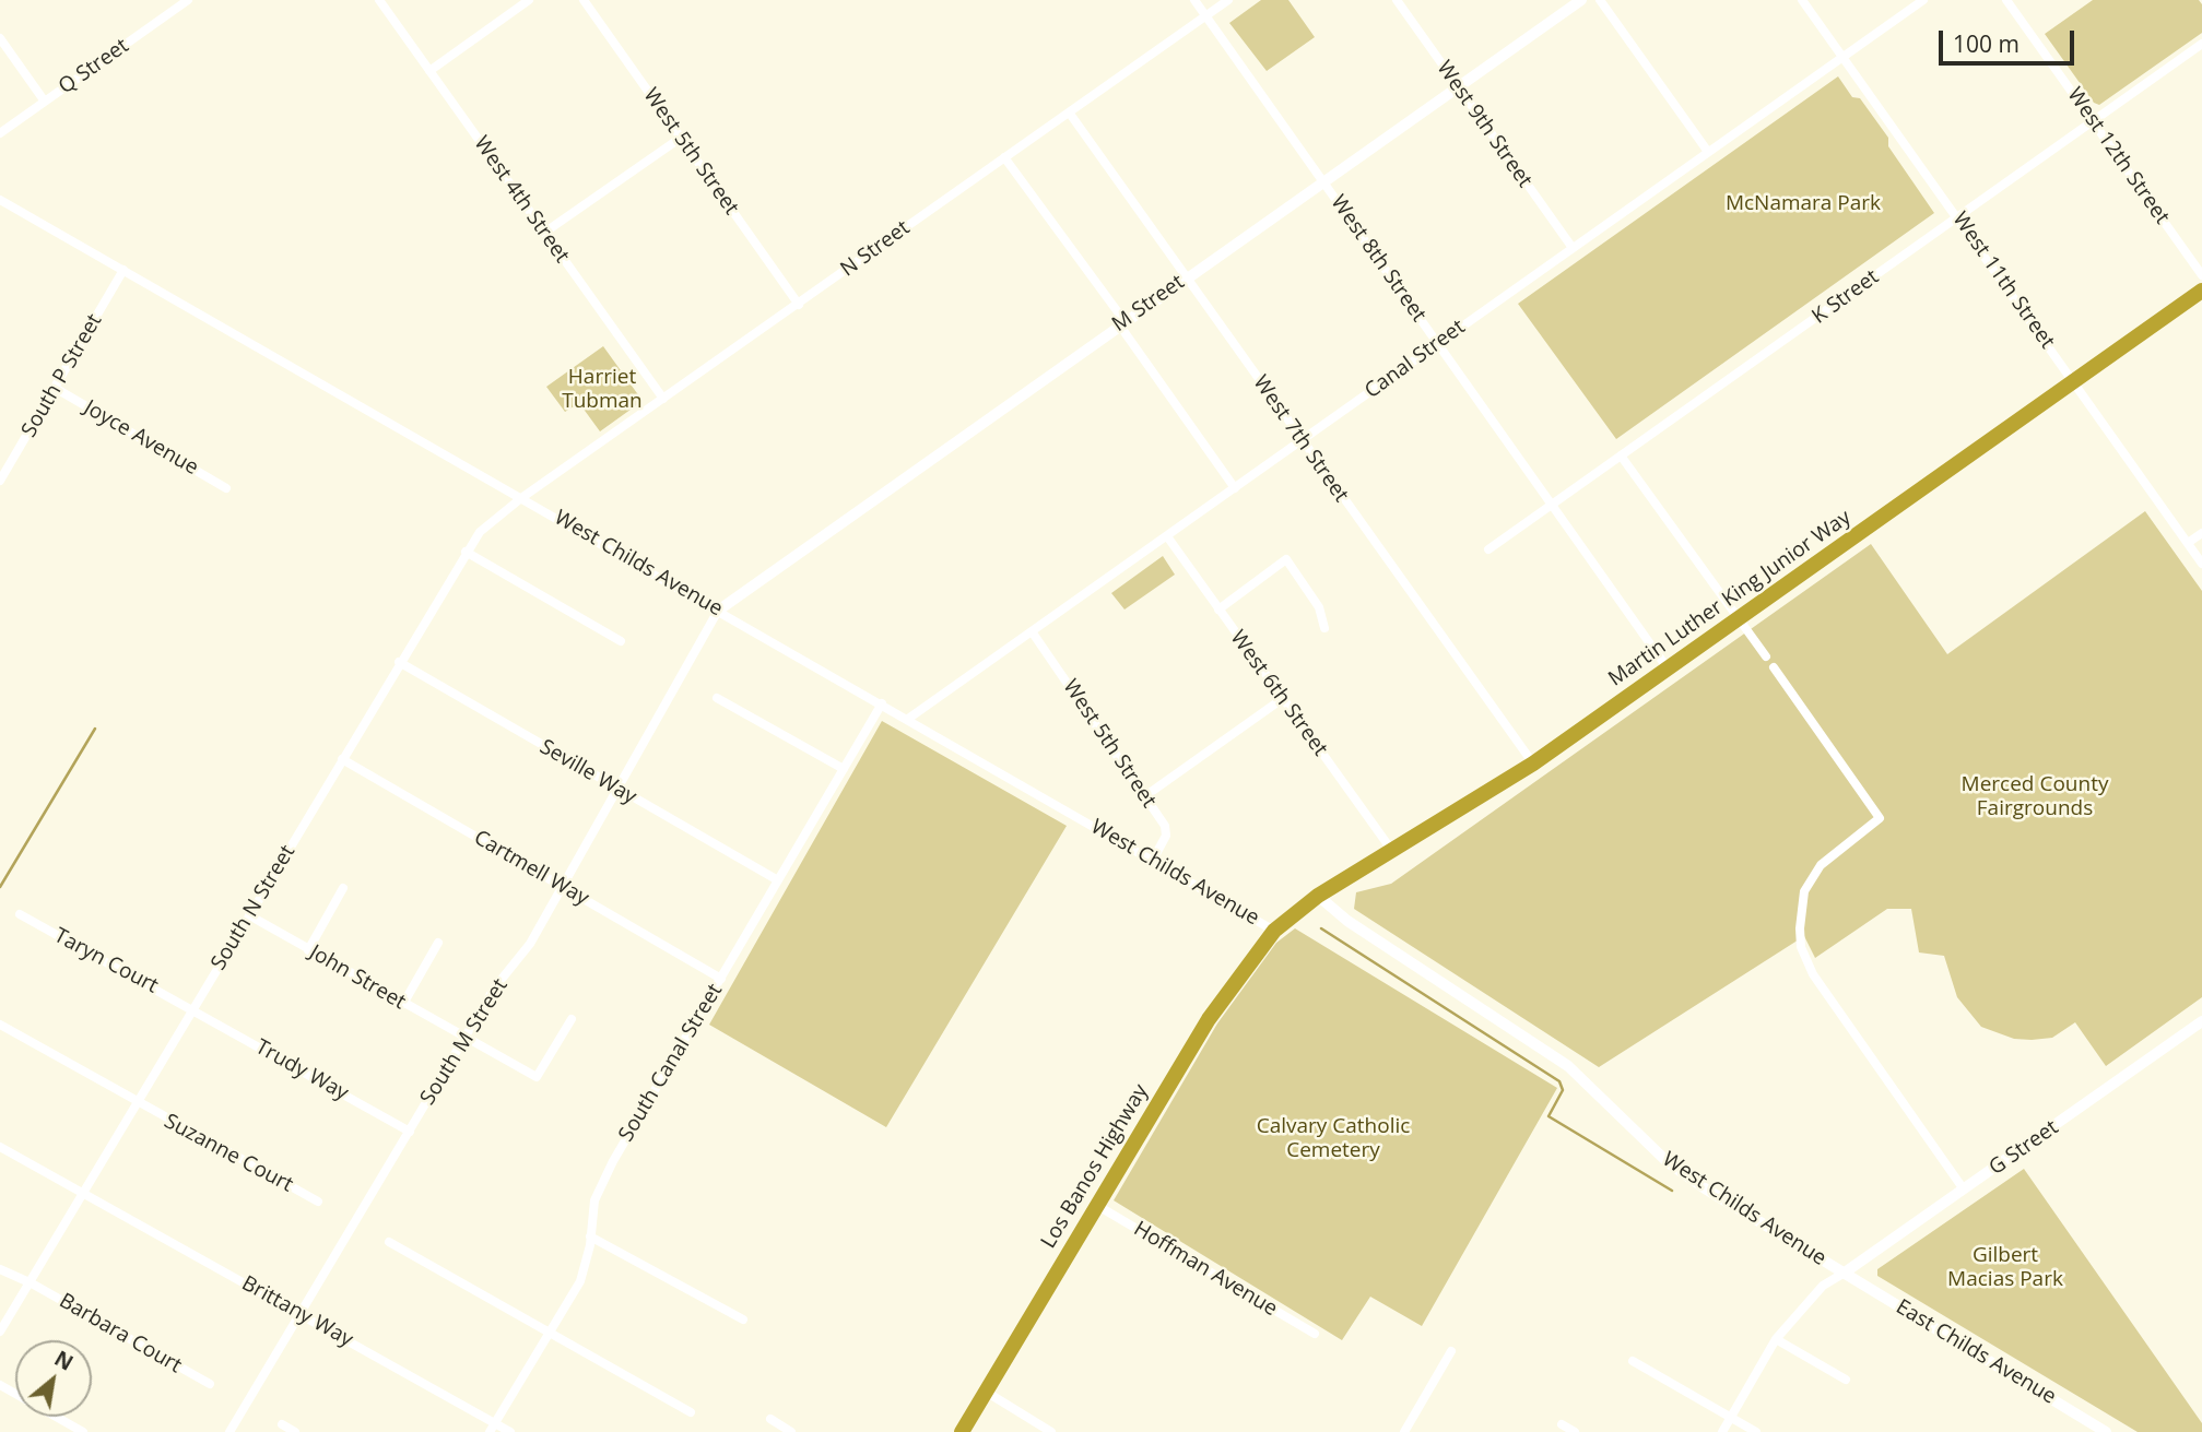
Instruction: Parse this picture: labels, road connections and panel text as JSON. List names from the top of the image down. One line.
{"streets":{"highway":["Martin Luther King Junior Way","Los Banos Highway"],"main road":["M Street","West Childs Avenue","G Street","East Childs Avenue"],"street":["Q Street","West 9th Street","West 5th Street","West 12th Street","West 4th Street","N Street","West 8th Street","West 11th Street","K Street","Canal Street","South P Street","Joyce Avenue","West 7th Street","West 6th Street","Seville Way","Cartmell Way","South N Street","Taryn Court","John Street","South M Street","South Canal Street","Trudy Way","Suzanne Court","Hoffman Avenue","Brittany Way","Barbara Court"]},"crossings":[["West 9th Street","M Street"],["West 9th Street","Canal Street"],["West 5th Street","N Street"],["West 5th Street","Canal Street"],["West 5th Street","West Childs Avenue"],["West 12th Street","K Street"],["West 4th Street","N Street"],["N Street","West 8th Street"],["N Street","West 7th Street"],["N Street","West Childs Avenue"],["N Street","South N Street"],["West 8th Street","K Street"],["West 8th Street","M Street"],["West 8th Street","Canal Street"],["West 8th Street","Martin Luther King Junior Way"],["West 11th Street","K Street"],["West 11th Street","Canal Street"],["West 11th Street","Martin Luther King Junior Way"],["M Street","West 7th Street"],["M Street","West Childs Avenue"],["M Street","South M Street"],["Canal Street","West 7th Street"],["Canal Street","West Childs Avenue"],["Canal Street","West 6th Street"],["South P Street","Joyce Avenue"],["South P Street","West Childs Avenue"],["West 7th Street","Martin Luther King Junior Way"],["West Childs Avenue","Martin Luther King Junior Way"],["West Childs Avenue","South N Street"],["West Childs Avenue","South M Street"],["West Childs Avenue","South Canal Street"],["West Childs Avenue","G Street"],["West Childs Avenue","Los Banos Highway"],["West Childs Avenue","East Childs Avenue"],["Martin Luther King Junior Way","West 6th Street"],["Martin Luther King Junior Way","Los Banos Highway"],["Seville Way","South N Street"],["Seville Way","South M Street"],["Seville Way","South Canal Street"],["Cartmell Way","South N Street"],["Cartmell Way","South M Street"],["Cartmell Way","South Canal Street"],["South N Street","Taryn Court"],["South N Street","John Street"],["South N Street","Trudy Way"],["South N Street","Suzanne Court"],["South N Street","Brittany Way"],["South N Street","Barbara Court"],["Taryn Court","Trudy Way"],["John Street","South M Street"],["South M Street","Trudy Way"],["South M Street","Brittany Way"],["South Canal Street","Brittany Way"],["G Street","East Childs Avenue"],["Los Banos Highway","Hoffman Avenue"]],"parks":["McNamara Park","Harriet Tubman","Merced County Fairgrounds","Calvary Catholic Cemetery","Gilbert Macias Park"],"scale_bar":"100 m","north":"top right"}
